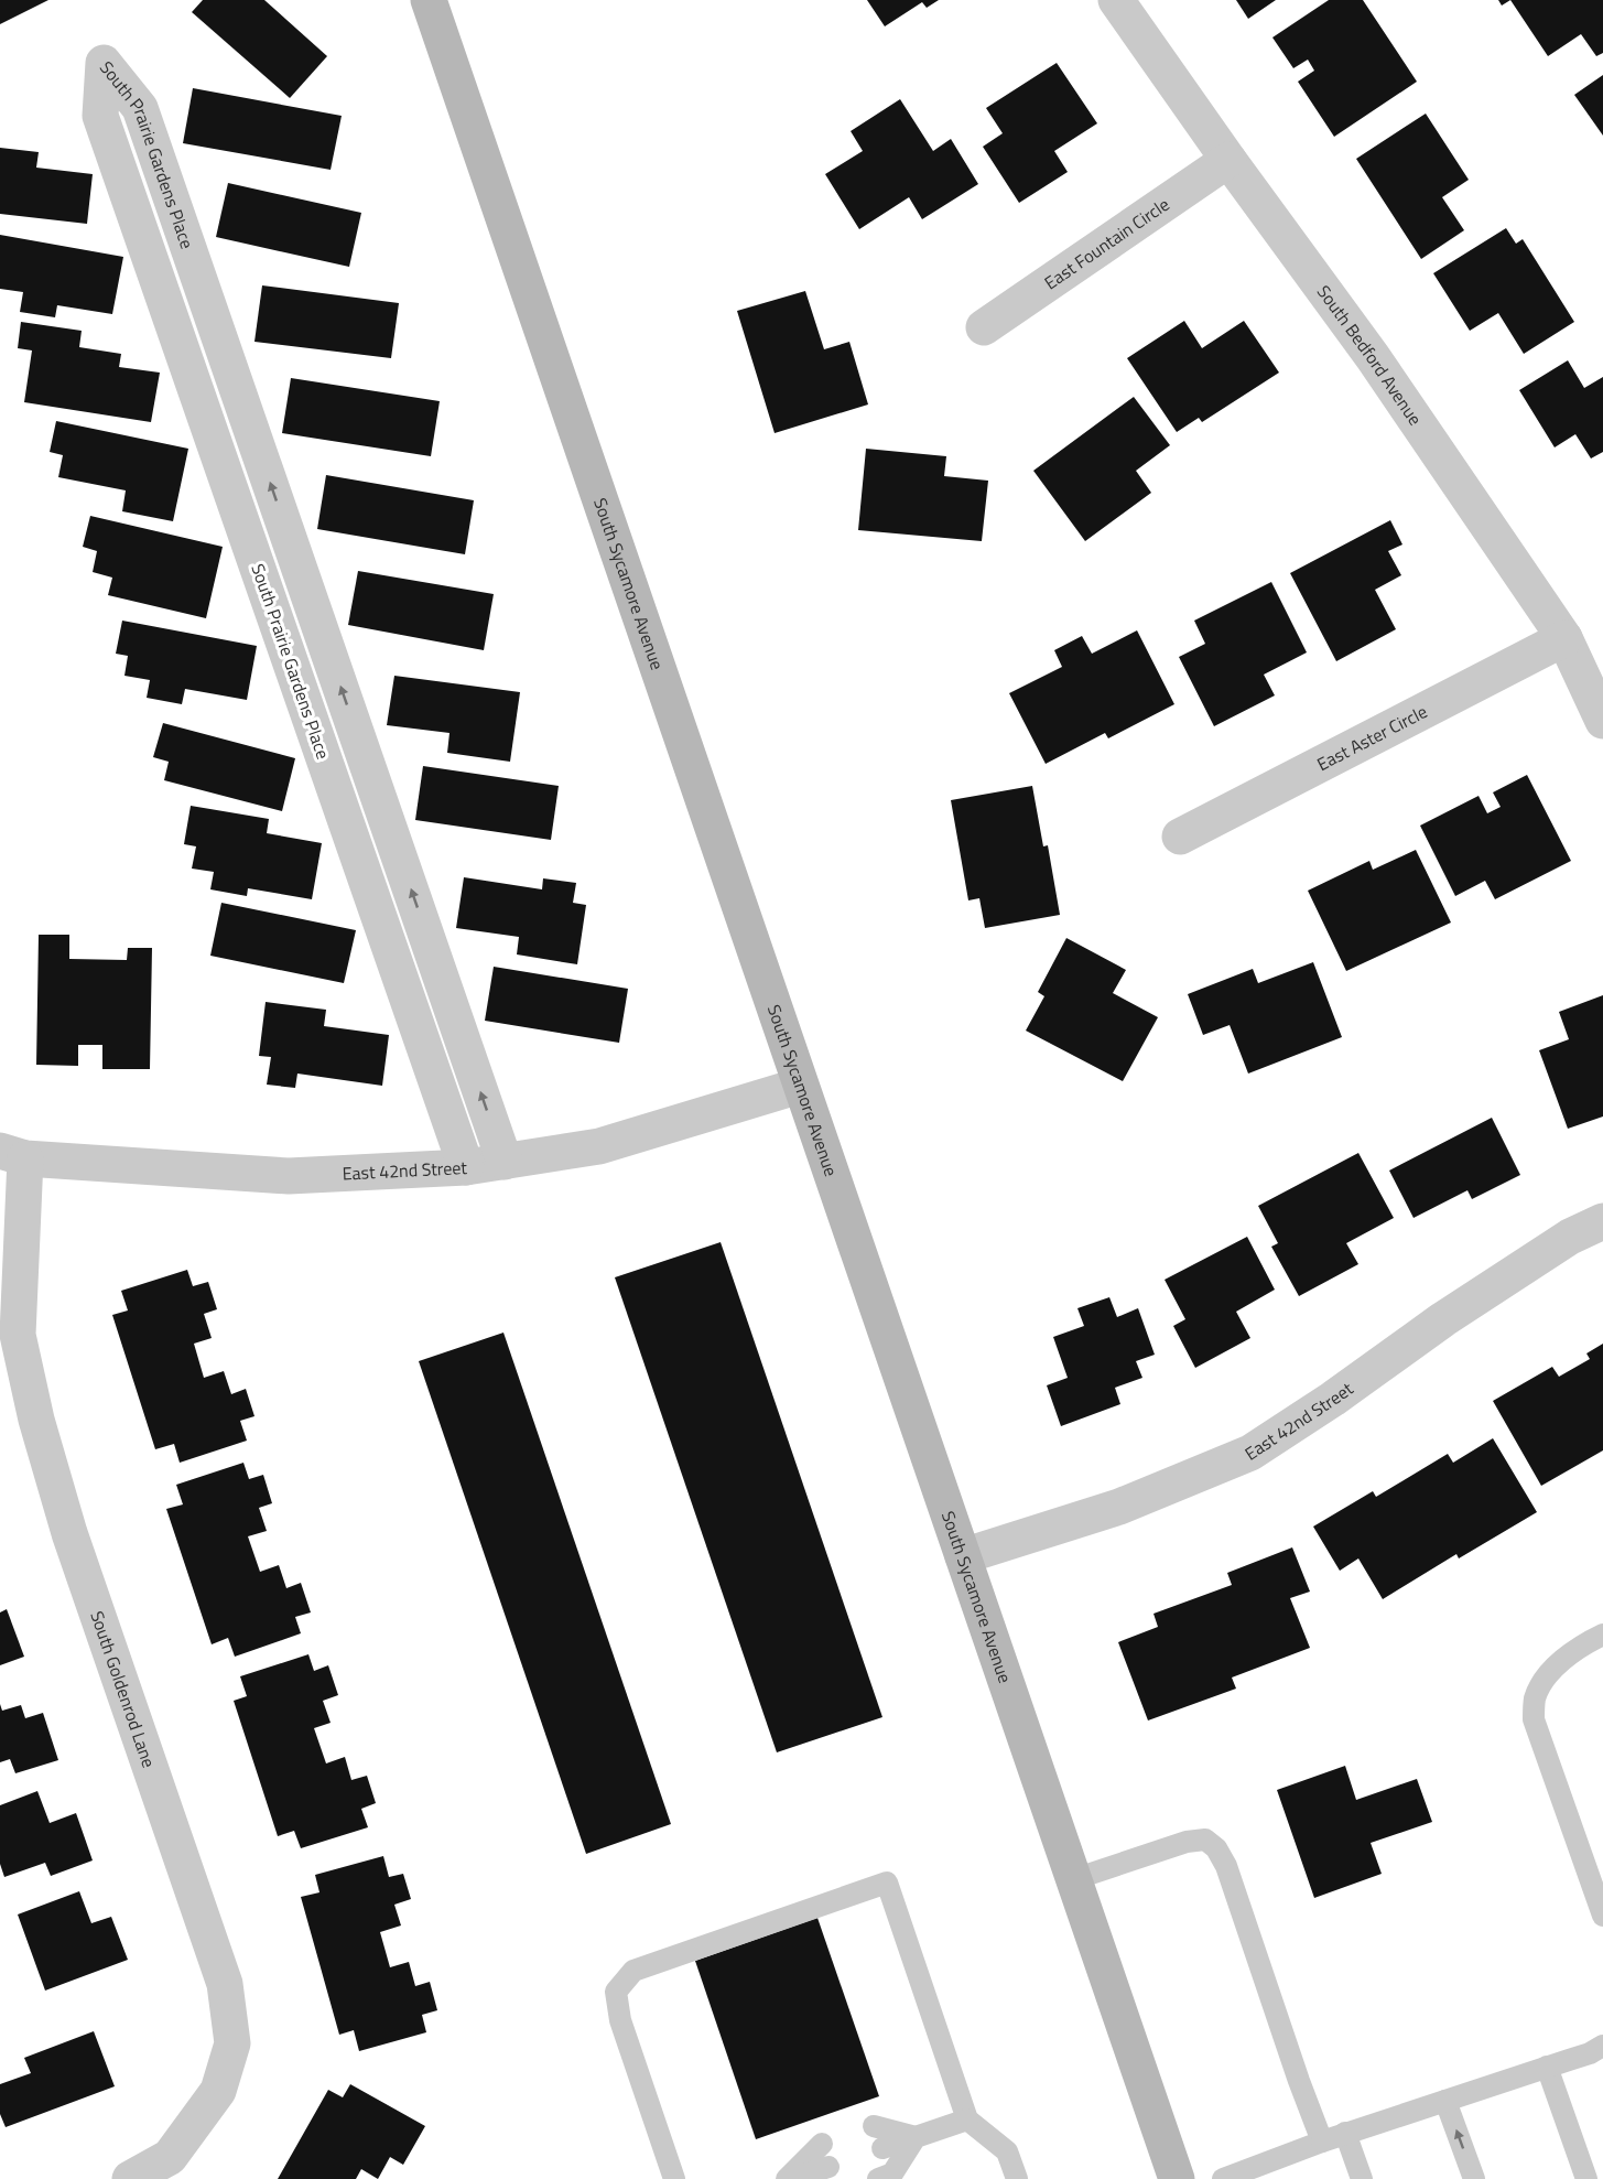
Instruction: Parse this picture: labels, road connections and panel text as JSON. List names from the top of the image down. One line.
{"streets":{"main road":["South Sycamore Avenue"],"street":["South Prairie Gardens Place","East Fountain Circle","South Bedford Avenue","East Aster Circle","East 42nd Street","South Goldenrod Lane"]},"crossings":[["South Prairie Gardens Place","East 42nd Street"],["East Fountain Circle","South Bedford Avenue"],["South Bedford Avenue","East Aster Circle"],["South Sycamore Avenue","East 42nd Street"],["East 42nd Street","South Goldenrod Lane"]]}
